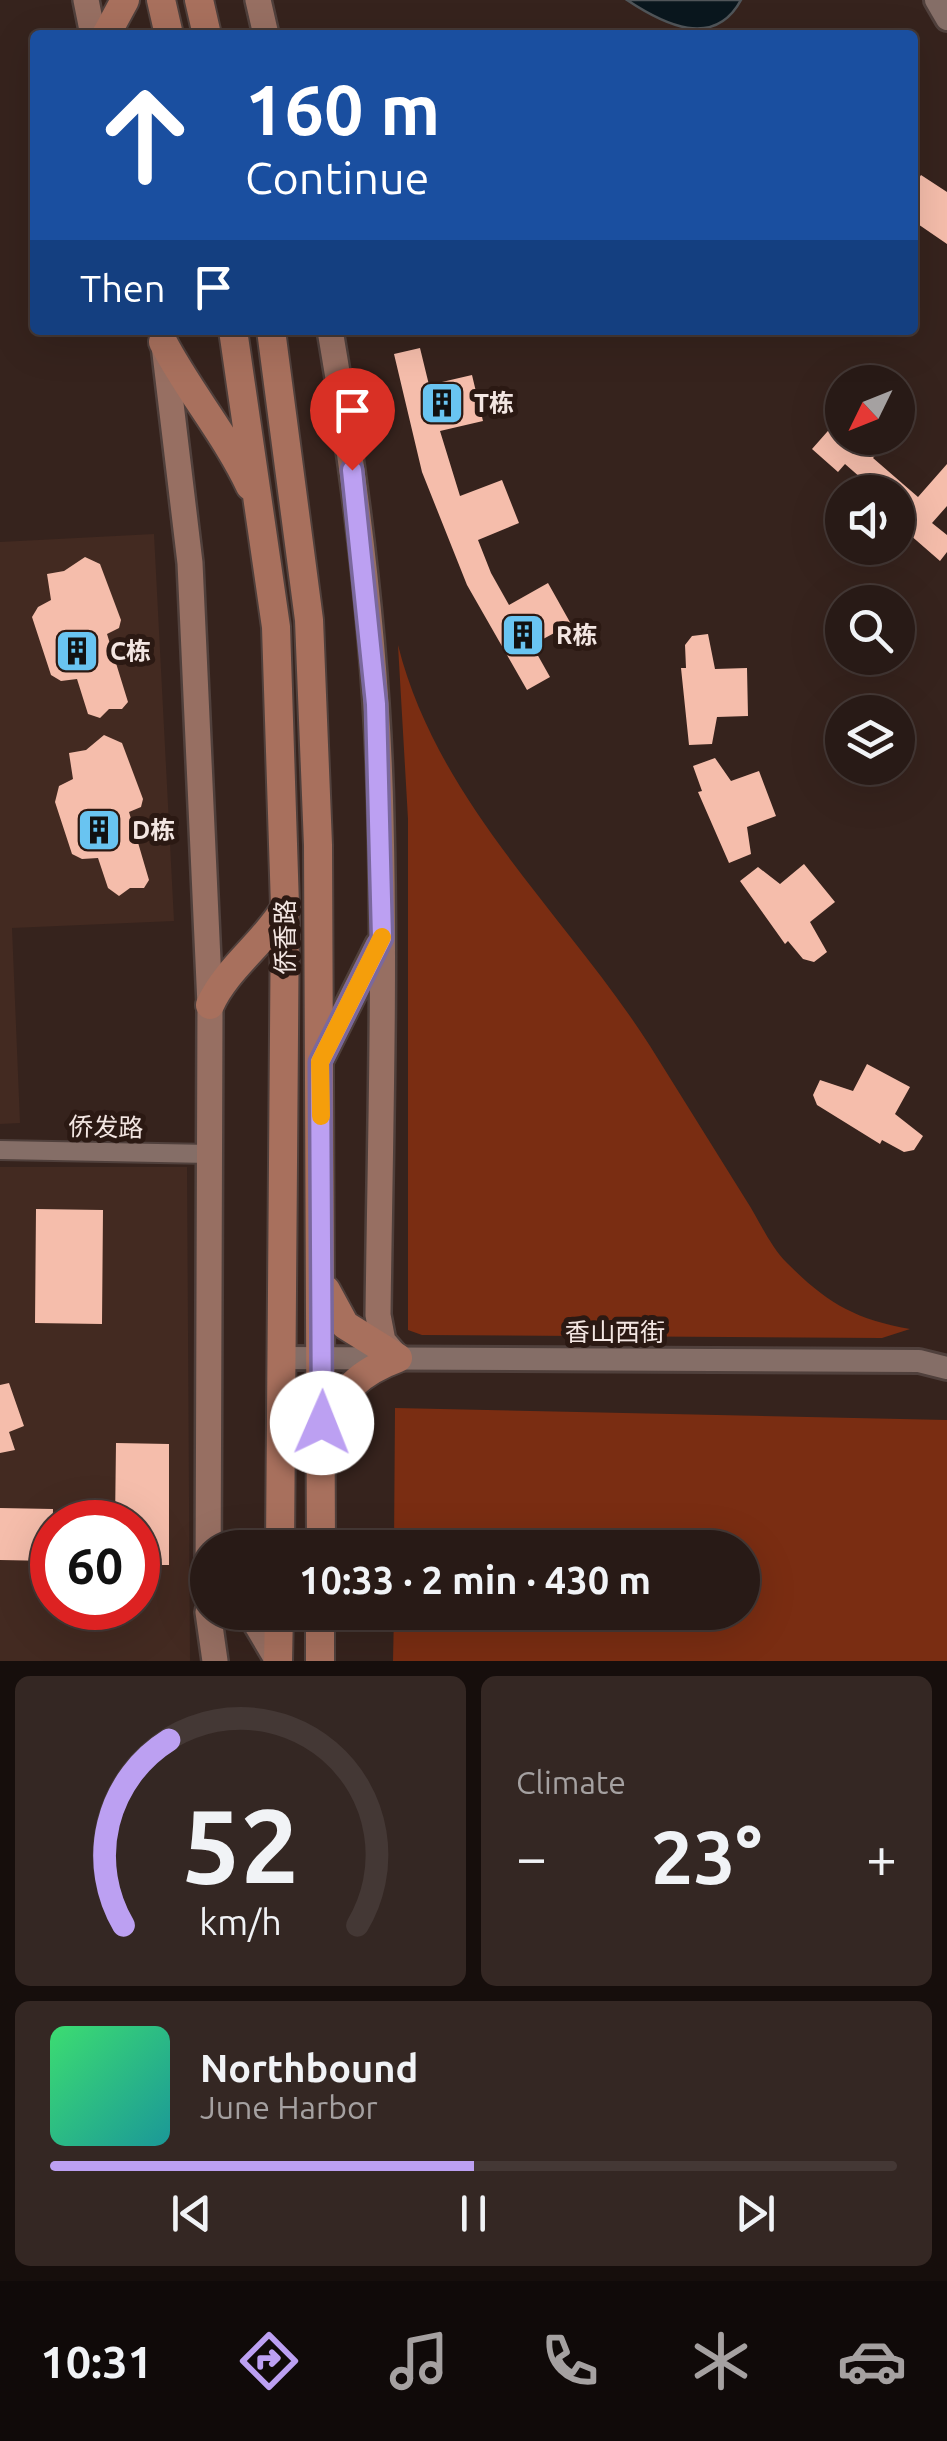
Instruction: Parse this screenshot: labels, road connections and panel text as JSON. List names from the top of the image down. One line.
{"streets":{"main road":["侨香路"],"street":["侨发路","香山西街"]},"crossings":[["侨香路","香山西街"]],"places":{"building":["T栋","R栋","C栋","D栋"]},"north":"bottom left","page":{"turn":["160 m","Continue"],"then":"Then","limit":"60","trip":"10:33 · 2 min · 430 m","tile":"Climate","heat":["−","23°","+"],"song":["Northbound","June Harbor"],"tabs":"10:31","gauge":["52","km/h"]}}
